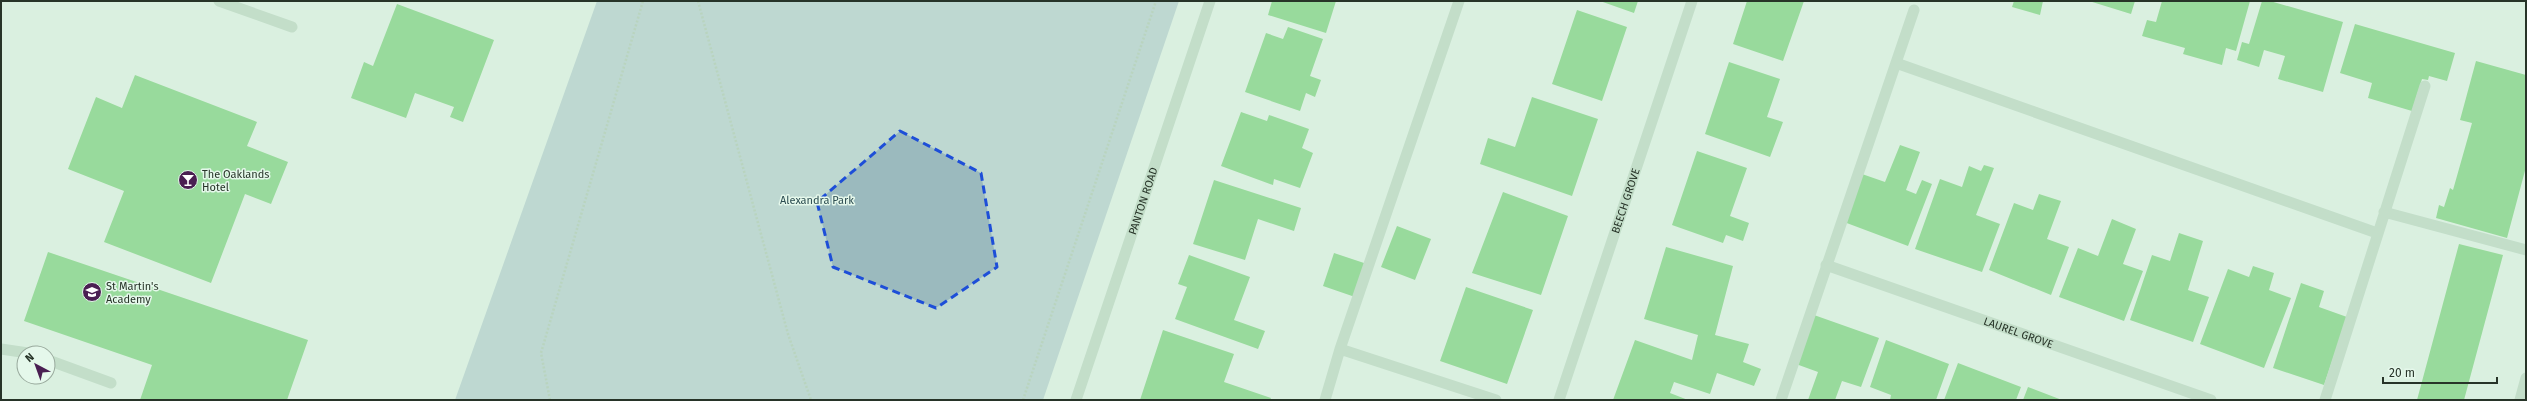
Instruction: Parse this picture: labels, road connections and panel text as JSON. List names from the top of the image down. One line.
{"streets":{"street":["PANTON ROAD","BEECH GROVE","LAUREL GROVE"]},"parks":["Alexandra Park"],"places":{"bar":["The Oaklands Hotel"],"school or university":["St Martin's Academy"]},"scale_bar":"20 m","north":"top left"}
